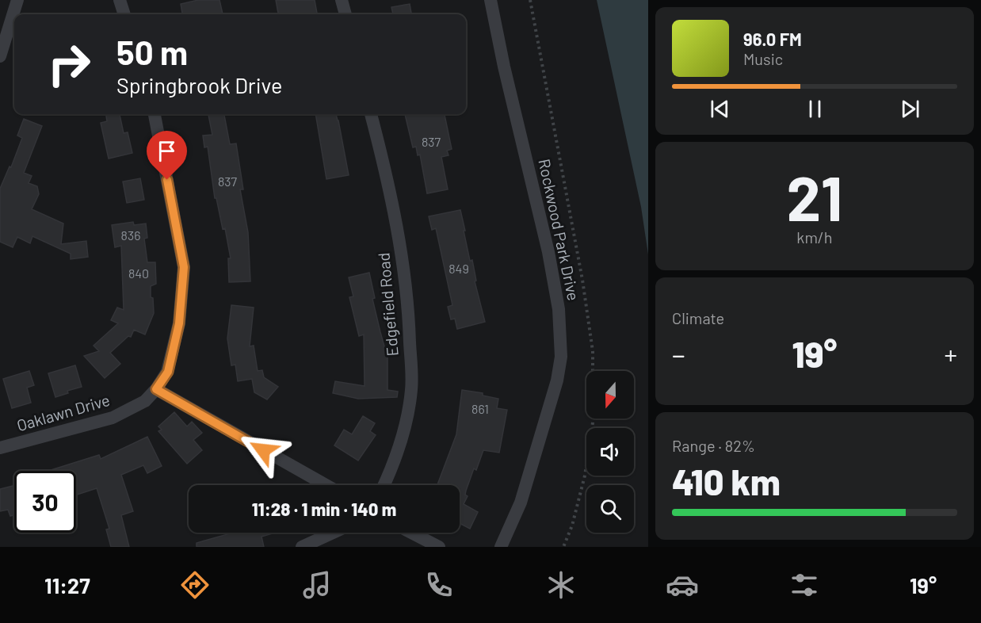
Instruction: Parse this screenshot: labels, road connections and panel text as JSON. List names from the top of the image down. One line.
{"streets":{"street":["Rockwood Park Drive","Edgefield Road","Oaklawn Drive"]},"house_numbers":["837","837","836","849","840","861"],"north":"bottom","page":{"turn":["50 m","Springbrook Drive"],"song":["96.0 FM","Music"],"tile":[["21","km/h"],"Climate",["Range · 82%","410 km"]],"heat":["−","19°","+"],"limit":"30","trip":"11:28 · 1 min · 140 m","tabs":["11:27","19°"]}}
